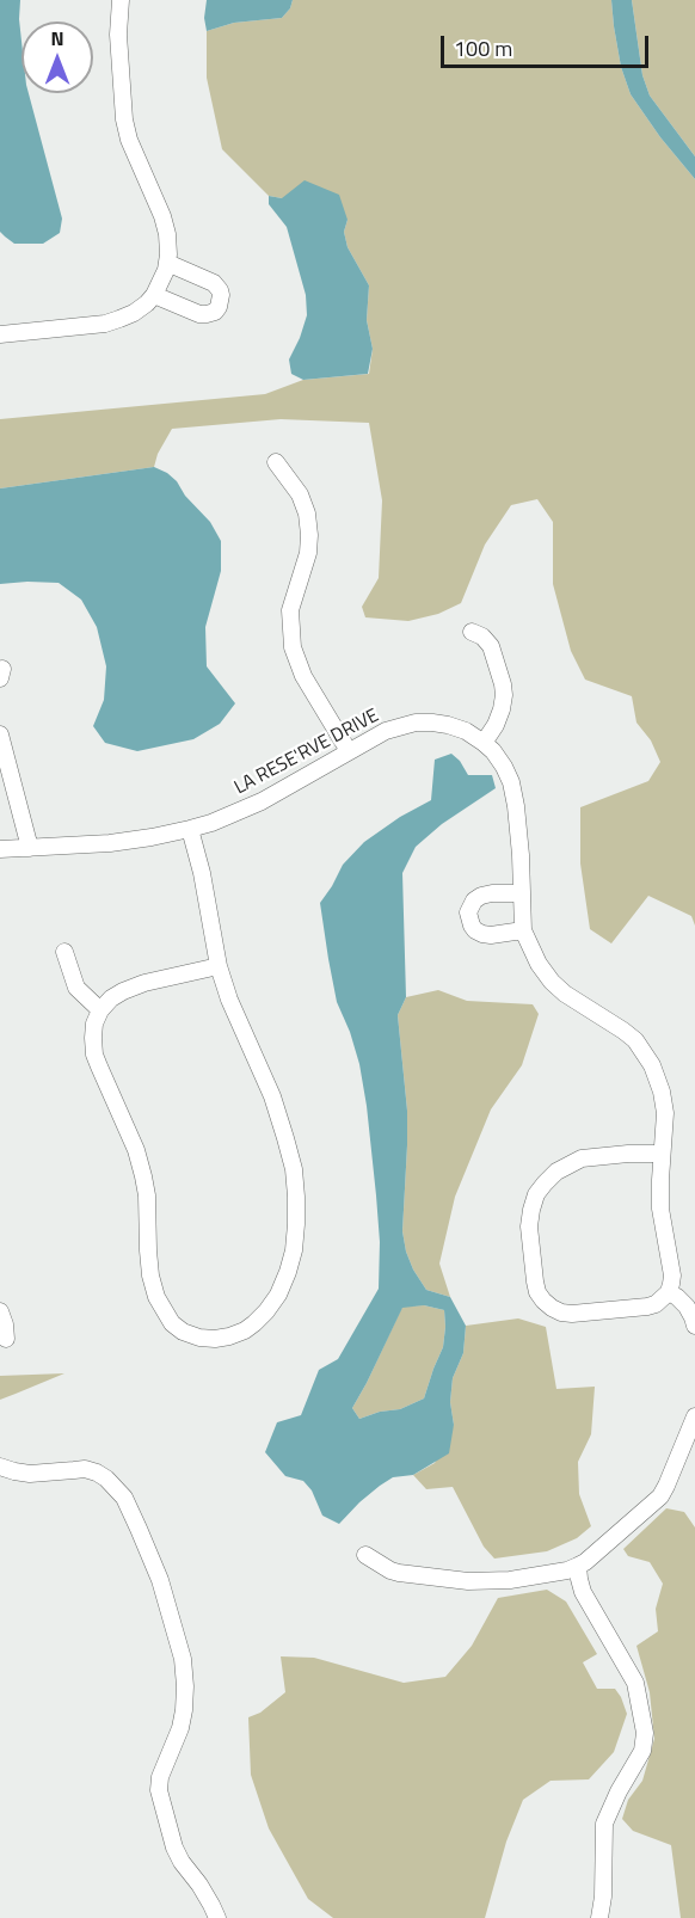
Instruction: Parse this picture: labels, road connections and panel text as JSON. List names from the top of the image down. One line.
{"streets":{"street":["LA RESE'RVE DRIVE"]},"scale_bar":"100 m","north":"top"}
